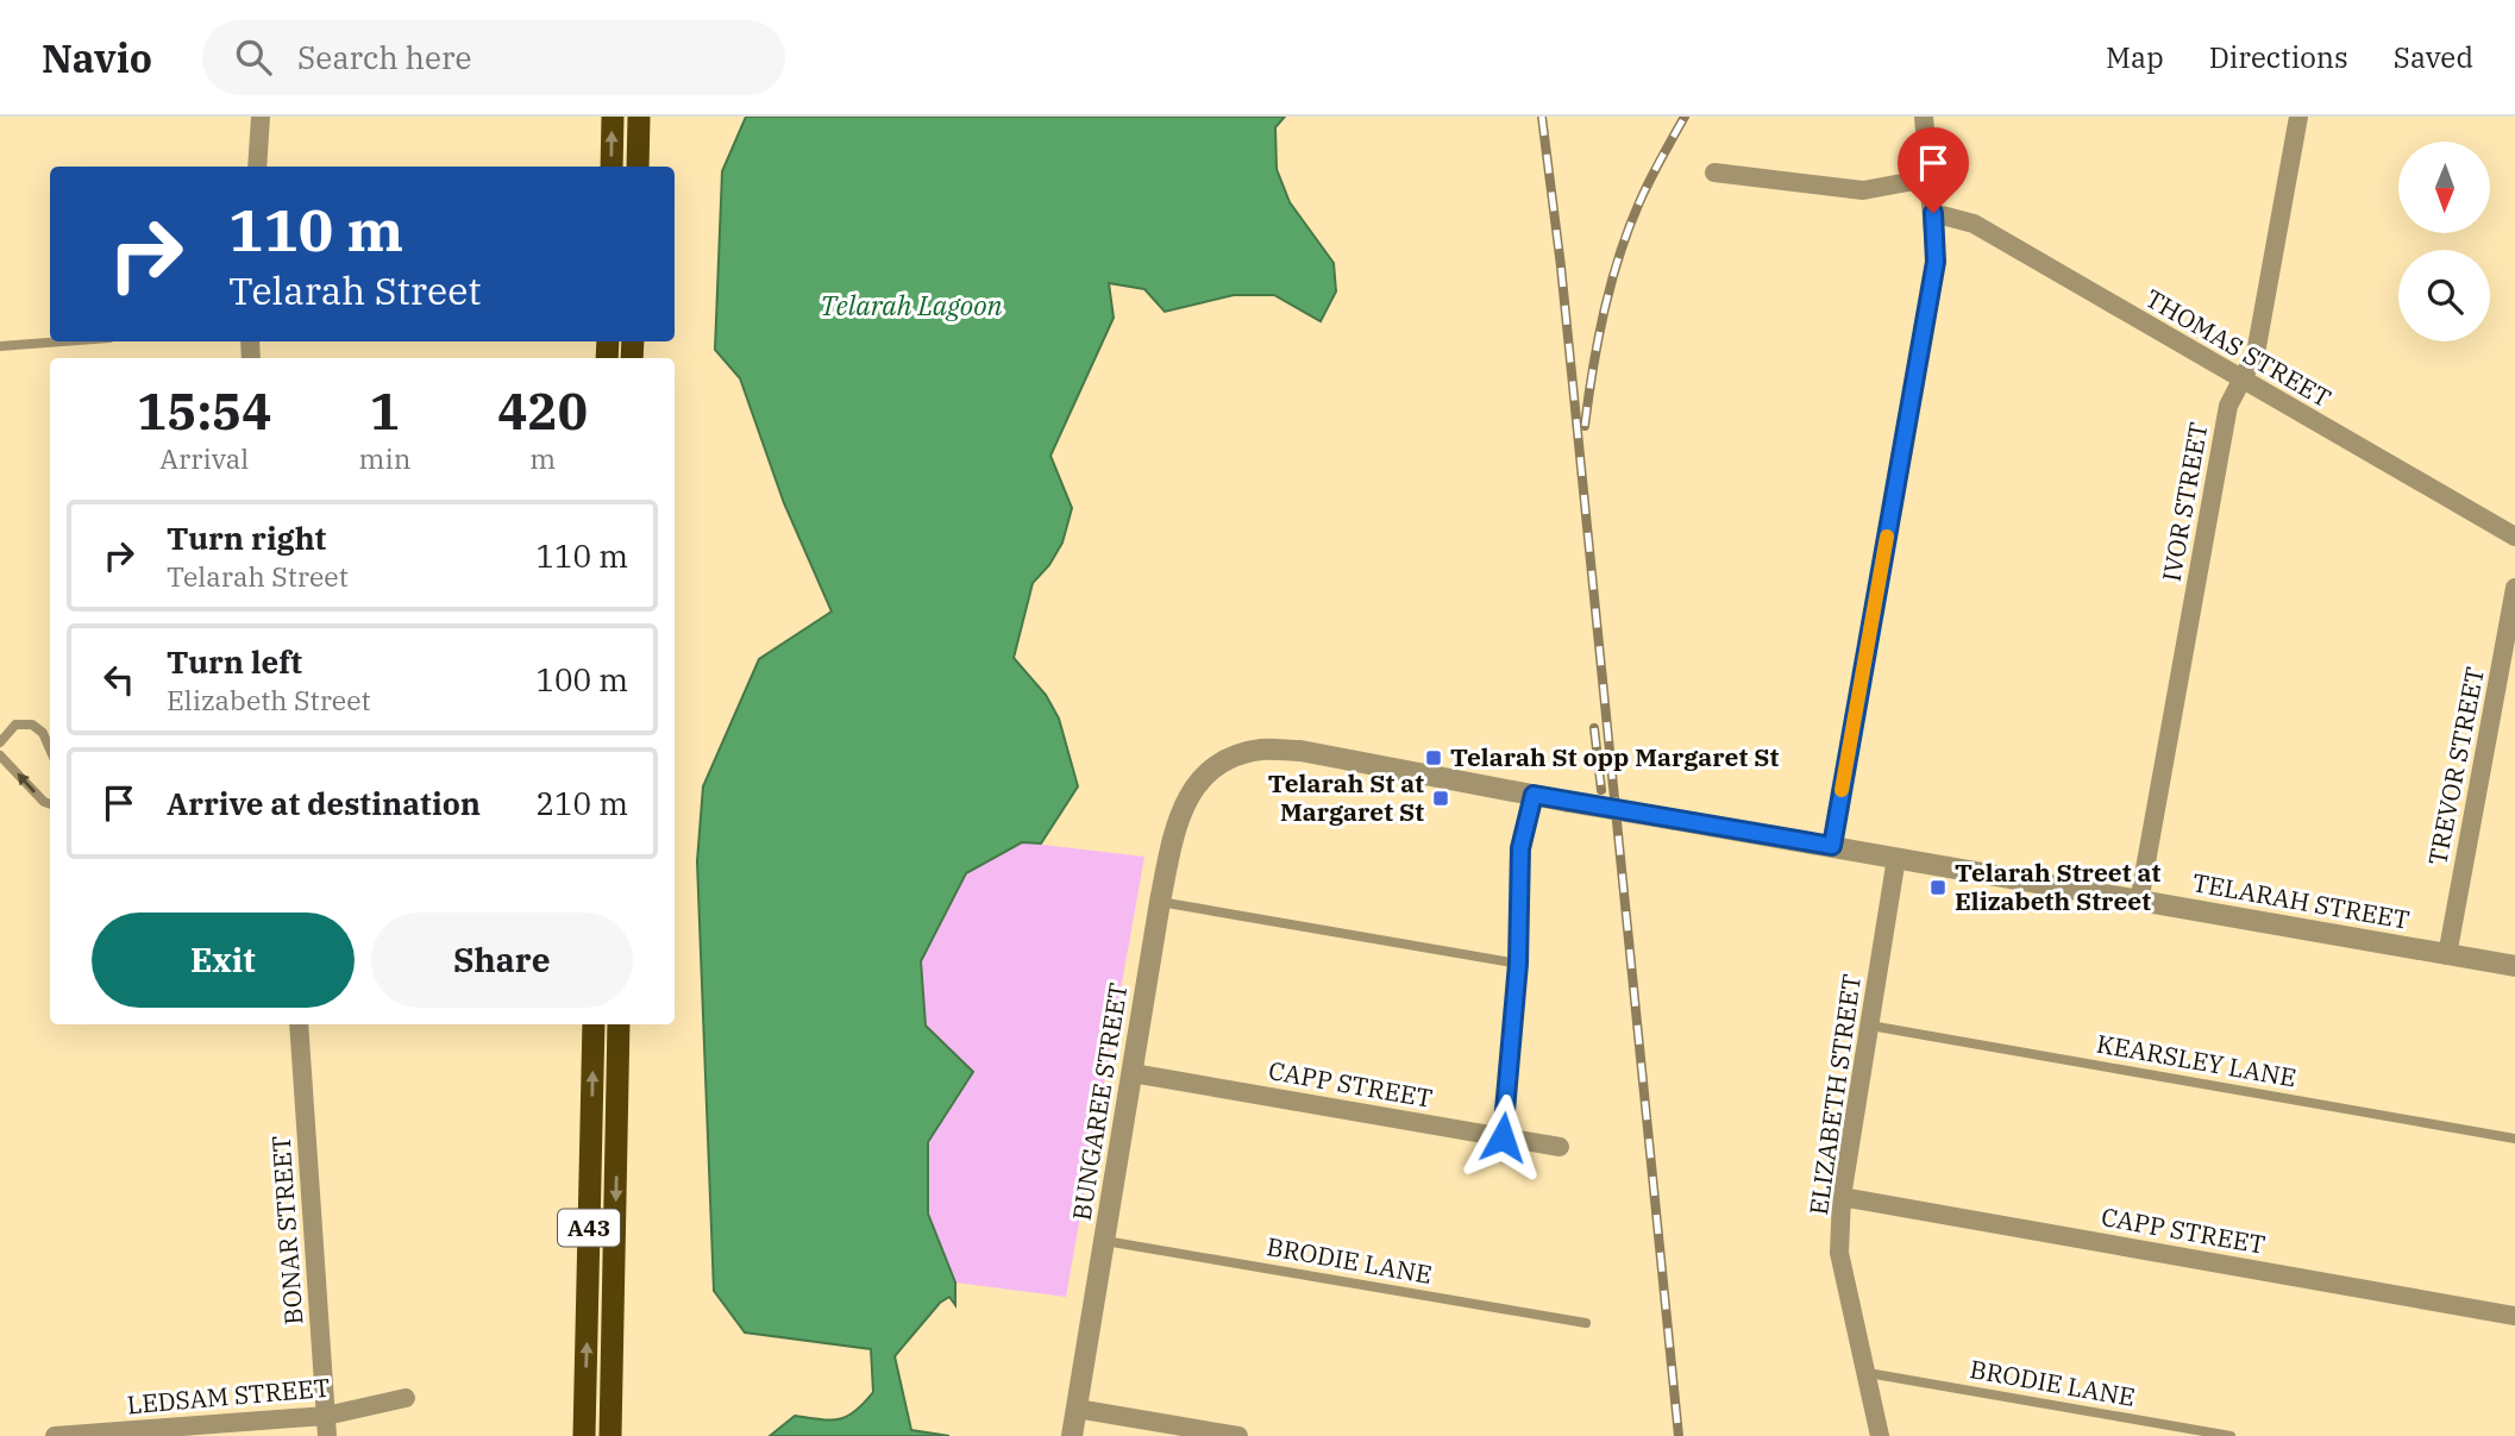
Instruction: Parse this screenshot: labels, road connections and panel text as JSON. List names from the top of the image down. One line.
{"streets":{"highway":["A43"],"street":["THOMAS STREET","IVOR STREET","TREVOR STREET","TELARAH STREET","CAPP STREET","ELIZABETH STREET","BUNGAREE STREET","BONAR STREET","LEDSAM STREET"],"lane":["KEARSLEY LANE","BRODIE LANE"]},"crossings":[["THOMAS STREET","IVOR STREET"],["IVOR STREET","TELARAH STREET"],["TREVOR STREET","TELARAH STREET"],["TELARAH STREET","ELIZABETH STREET"],["TELARAH STREET","BUNGAREE STREET"],["KEARSLEY LANE","ELIZABETH STREET"],["CAPP STREET","ELIZABETH STREET"],["CAPP STREET","BUNGAREE STREET"],["ELIZABETH STREET","BRODIE LANE"],["BUNGAREE STREET","BRODIE LANE"],["BONAR STREET","LEDSAM STREET"]],"water":["Telarah Lagoon"],"places":{"transit":["Telarah St opp Margaret St","Telarah St at Margaret St","Telarah Street at Elizabeth Street"]},"north":"bottom","page":{"header":"Navio","search":"Search here","nav":["Map","Directions","Saved"],"turn":["110 m","Telarah Street"],"eta":["15:54","Arrival","1","min","420","m"],"list":[{"name":"Turn right","note":"Telarah Street","value":"110 m"},{"name":"Turn left","note":"Elizabeth Street","value":"100 m"},{"name":"Arrive at destination","value":"210 m"}],"buttons":["Exit","Share"]}}
